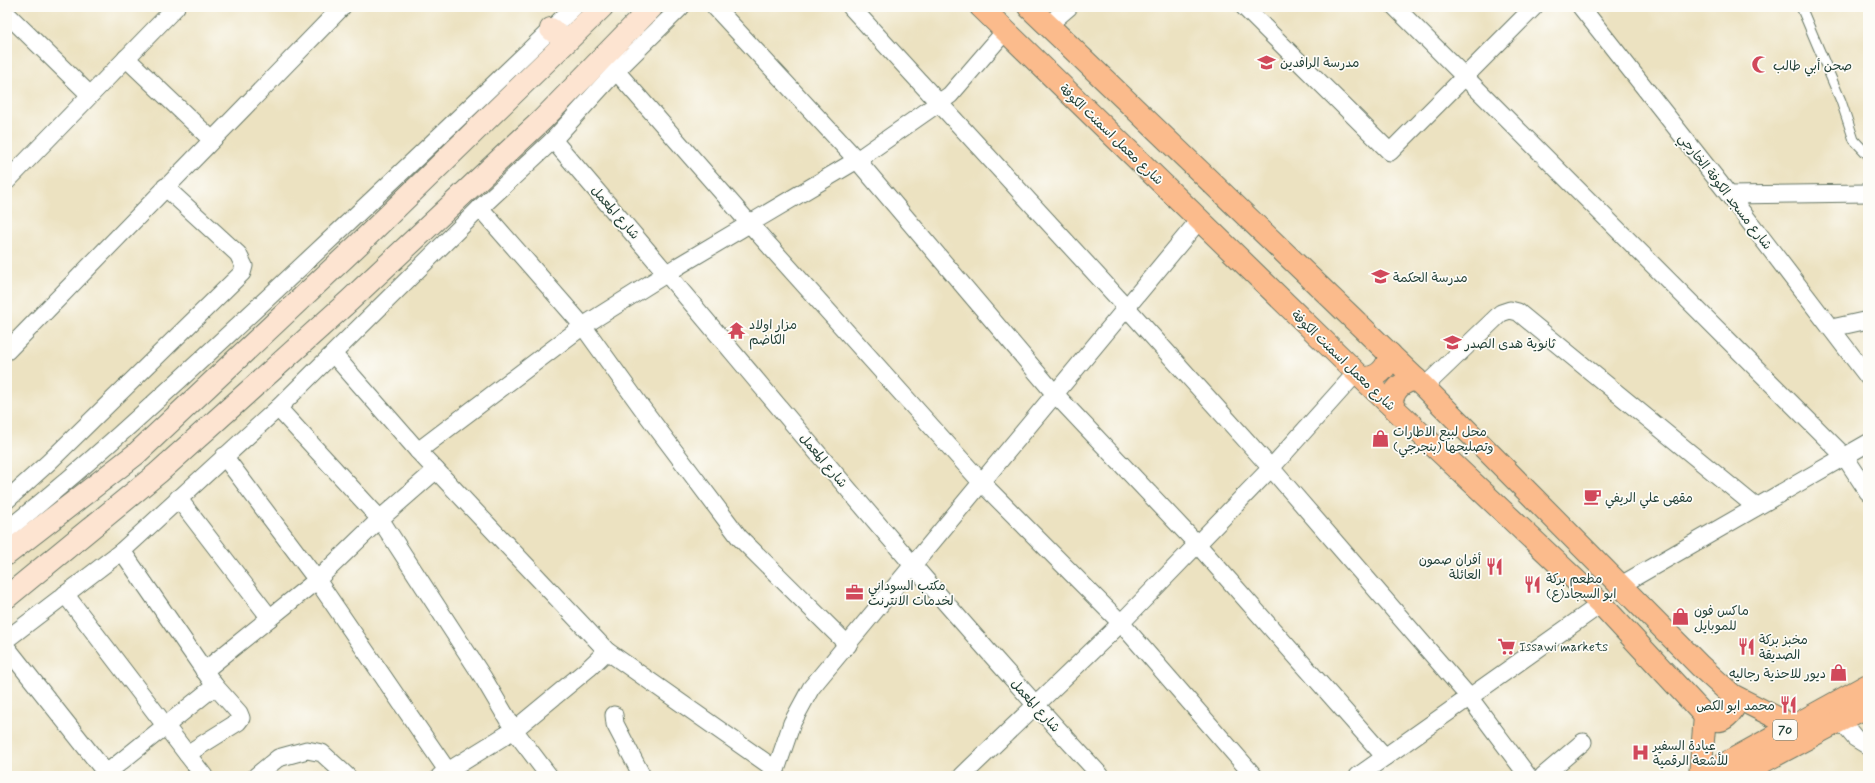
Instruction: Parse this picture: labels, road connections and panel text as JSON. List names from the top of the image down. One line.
{"streets":{"main road":["شارع معمل اسمنت الكوفة","70"],"street":["شارع مسجد الكوفة الخارجي","شارع المعمل"]},"places":{"school or university":["مدرسة الرافدين","مدرسة الحكمة","ثانوية هدى الصدر"],"mosque":["صحن أبي طالب"],"temple":["مزار اولاد الكاضم"],"shop":["محل لبيع الاطارات وتصليحها (بنجرجي)","ماكس فون للموبايل","ديور للاحذية رجاليه"],"cafe":["مقهى علي الريفي"],"restaurant":["أفران صمون العائلة","مطعم بركة ابو السجاد(ع)","مخبز بركة الصديقة","محمد ابو الكص"],"office":["مكتب السوداني لخدمات الانترنت"],"supermarket":["Issawi markets"],"hospital":["عيادة السفير للأشعة الرقمية"]}}
